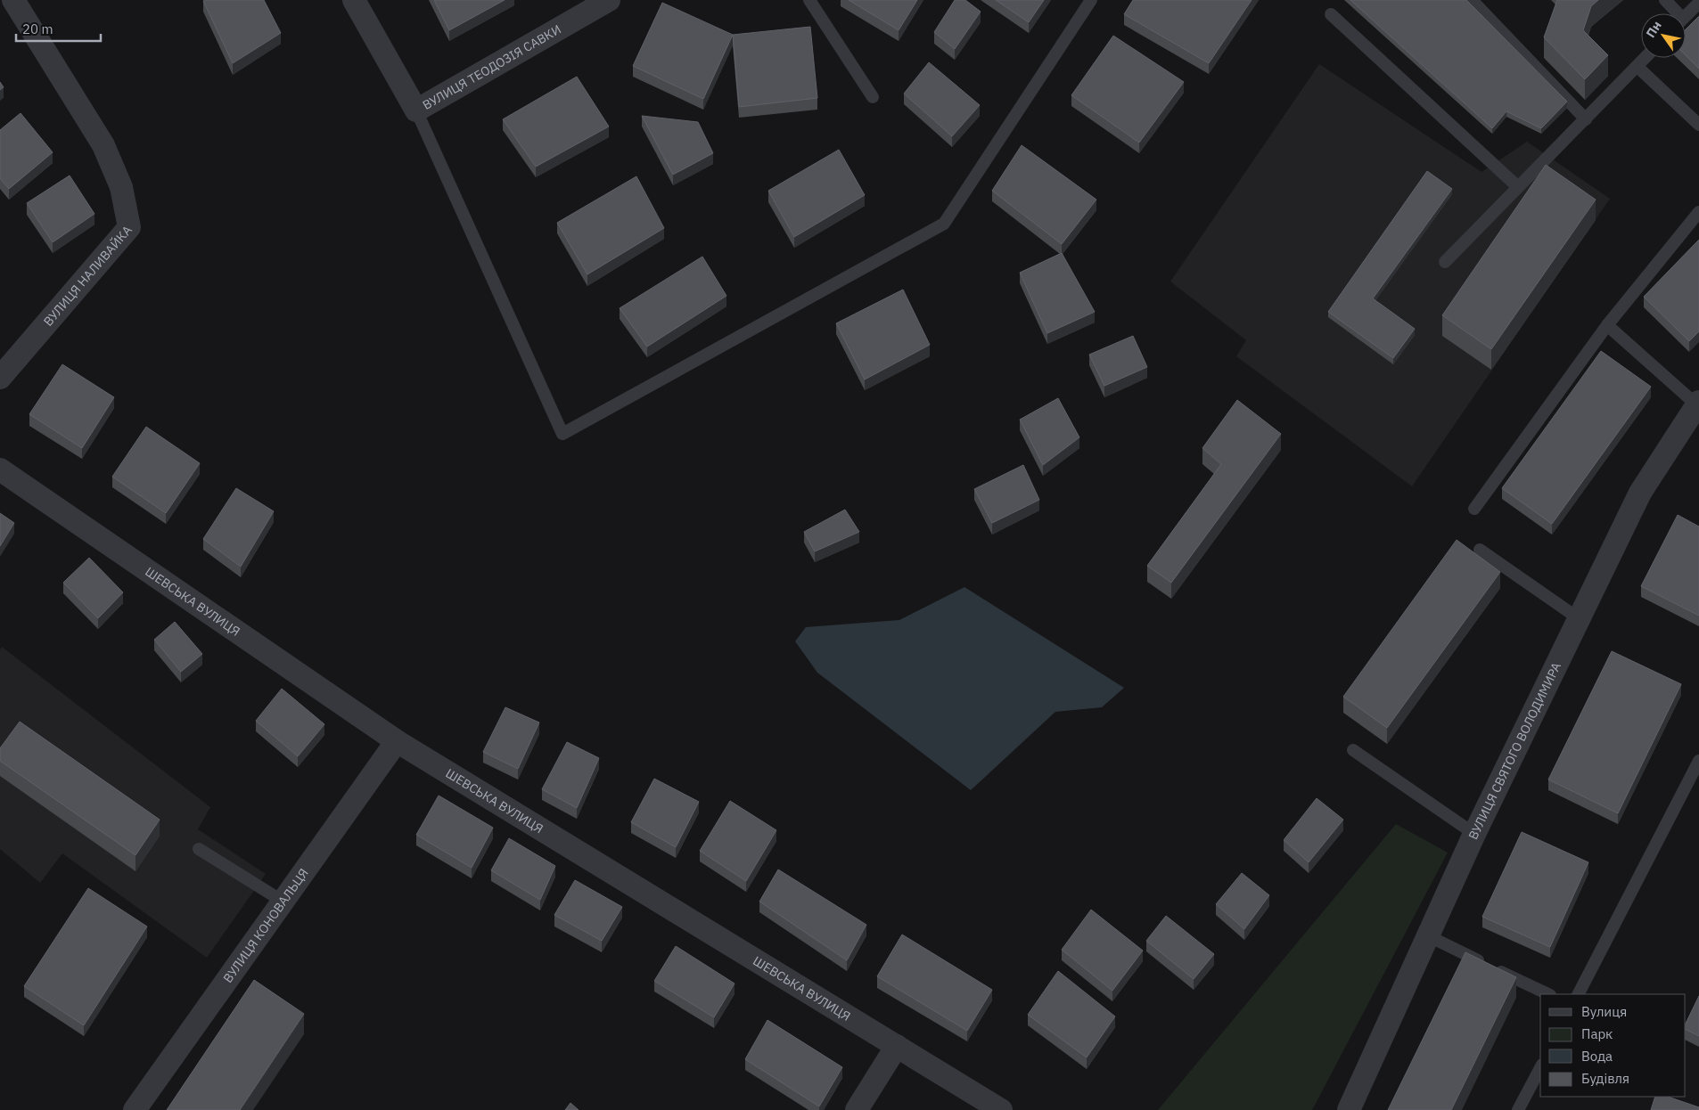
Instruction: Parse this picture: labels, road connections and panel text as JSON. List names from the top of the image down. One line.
{"streets":{"street":["ВУЛИЦЯ ТЕОДОЗІЯ САВКИ","ВУЛИЦЯ НАЛИВАЙКА","ШЕВСЬКА ВУЛИЦЯ","ВУЛИЦЯ СВЯТОГО ВОЛОДИМИРА","ВУЛИЦЯ КОНОВАЛЬЦЯ"]},"crossings":[["ШЕВСЬКА ВУЛИЦЯ","ВУЛИЦЯ КОНОВАЛЬЦЯ"]],"legend":["Вулиця","Парк","Вода","Будівля"],"scale_bar":"20 m","north":"top left"}
